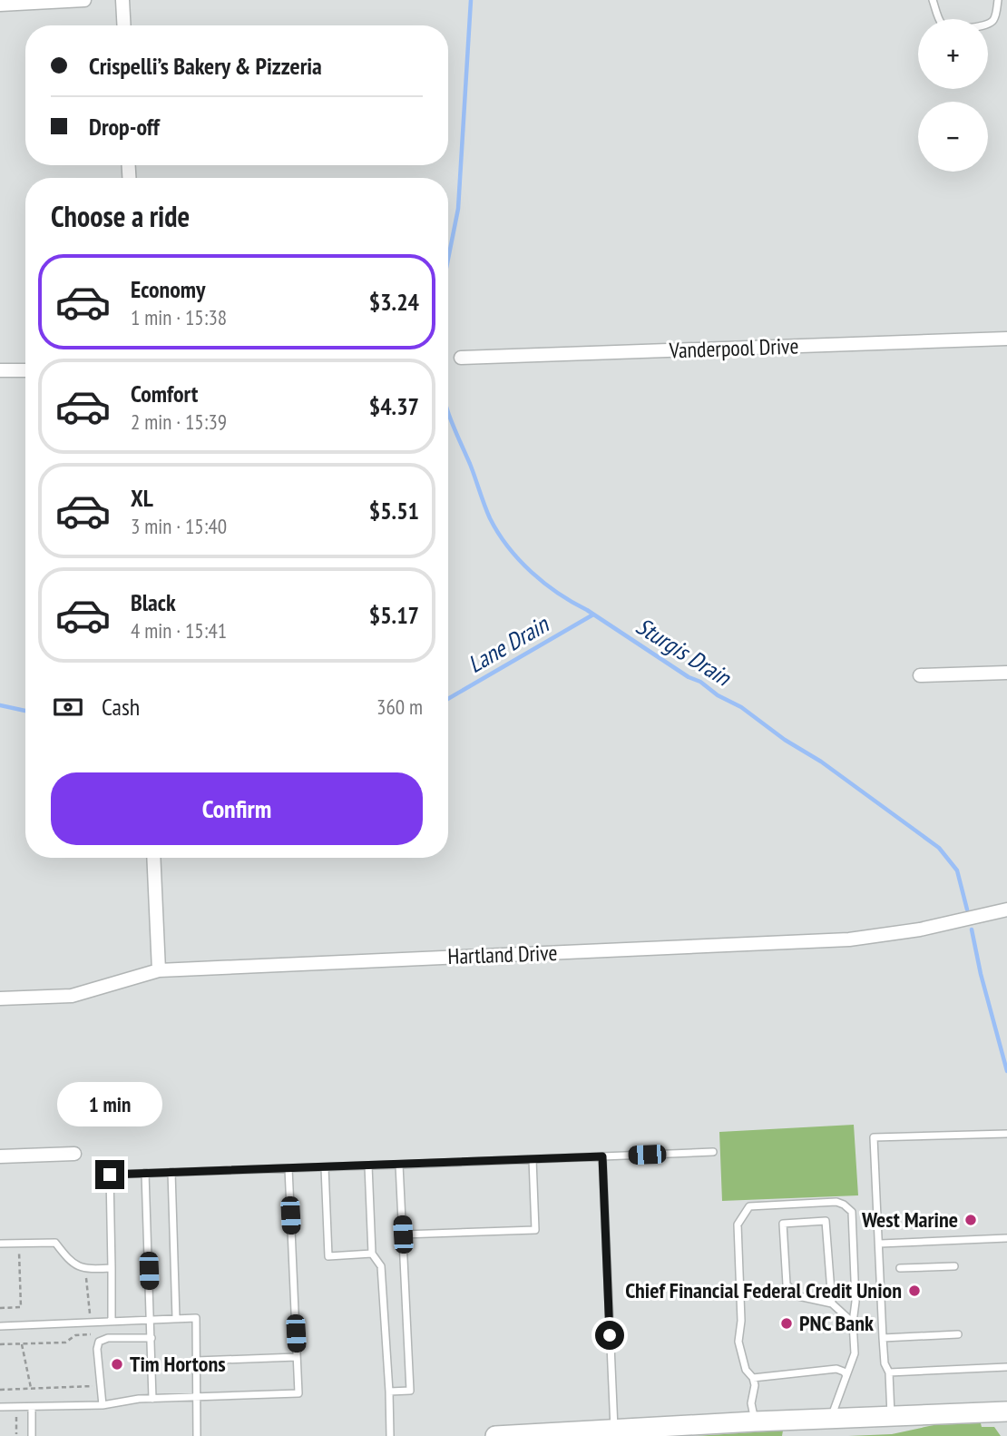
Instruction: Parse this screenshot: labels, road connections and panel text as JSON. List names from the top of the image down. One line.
{"streets":{"street":["Vanderpool Drive","Hartland Drive"]},"water":["Lane Drain","Sturgis Drain"],"places":["West Marine","Chief Financial Federal Credit Union","PNC Bank","Tim Hortons"],"page":{"map_buttons":["+","−"],"banner":["Crispelli’s Bakery & Pizzeria","Drop-off"],"heading":"Choose a ride","list":[{"name":"Economy","note":"1 min · 15:38","value":"$3.24"},{"name":"Comfort","note":"2 min · 15:39","value":"$4.37"},{"name":"XL","note":"3 min · 15:40","value":"$5.51"},{"name":"Black","note":"4 min · 15:41","value":"$5.17"}],"pay":["Cash","360 m"],"buttons":"Confirm","bubble":"1 min"}}
